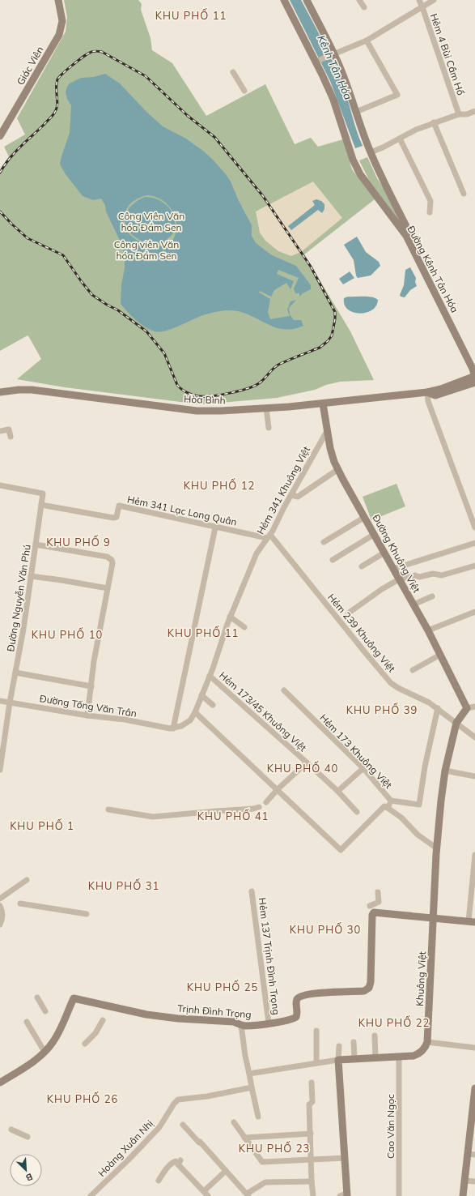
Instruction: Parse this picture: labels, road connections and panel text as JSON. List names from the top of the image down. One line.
{"streets":{"street":["Hẻm 4 Bùi Cầm Hổ","Giác Viên","Đường Kênh Tân Hóa","Hòa Bình","Hẻm 341 Khuông Việt","Hẻm 341 Lạc Long Quân","Đường Khuông Việt","Đường Nguyễn Văn Phú","Hẻm 239 Khuông Việt","Đường Tống Văn Trân","Hẻm 173/45 Khuông Việt","Hẻm 173 Khuông Việt","Hẻm 137 Trịnh Đình Trọng","Khuông Việt","Trịnh Đình Trọng","Cao Văn Ngọc","Hoàng Xuân Nhị"]},"crossings":[["Hòa Bình","Đường Khuông Việt"],["Hẻm 341 Khuông Việt","Hẻm 341 Lạc Long Quân"],["Hẻm 341 Khuông Việt","Đường Khuông Việt"],["Hẻm 341 Khuông Việt","Hẻm 239 Khuông Việt"],["Hẻm 341 Khuông Việt","Đường Tống Văn Trân"],["Hẻm 341 Khuông Việt","Hẻm 173/45 Khuông Việt"],["Hẻm 341 Lạc Long Quân","Đường Nguyễn Văn Phú"],["Hẻm 341 Lạc Long Quân","Hẻm 239 Khuông Việt"],["Đường Khuông Việt","Khuông Việt"],["Đường Nguyễn Văn Phú","Đường Tống Văn Trân"],["Hẻm 239 Khuông Việt","Khuông Việt"],["Hẻm 137 Trịnh Đình Trọng","Trịnh Đình Trọng"],["Khuông Việt","Trịnh Đình Trọng"]],"districts":["KHU PHỐ 11","KHU PHỐ 12","KHU PHỐ 9","KHU PHỐ 11","KHU PHỐ 10","KHU PHỐ 39","KHU PHỐ 40","KHU PHỐ 41","KHU PHỐ 1","KHU PHỐ 31","KHU PHỐ 30","KHU PHỐ 25","KHU PHỐ 22","KHU PHỐ 26","KHU PHỐ 23"],"water":["Kênh Tân Hóa"],"parks":["Công Viên Văn hóa Đầm Sen","Công viên Văn hóa Đầm Sen"],"north":"bottom right"}
